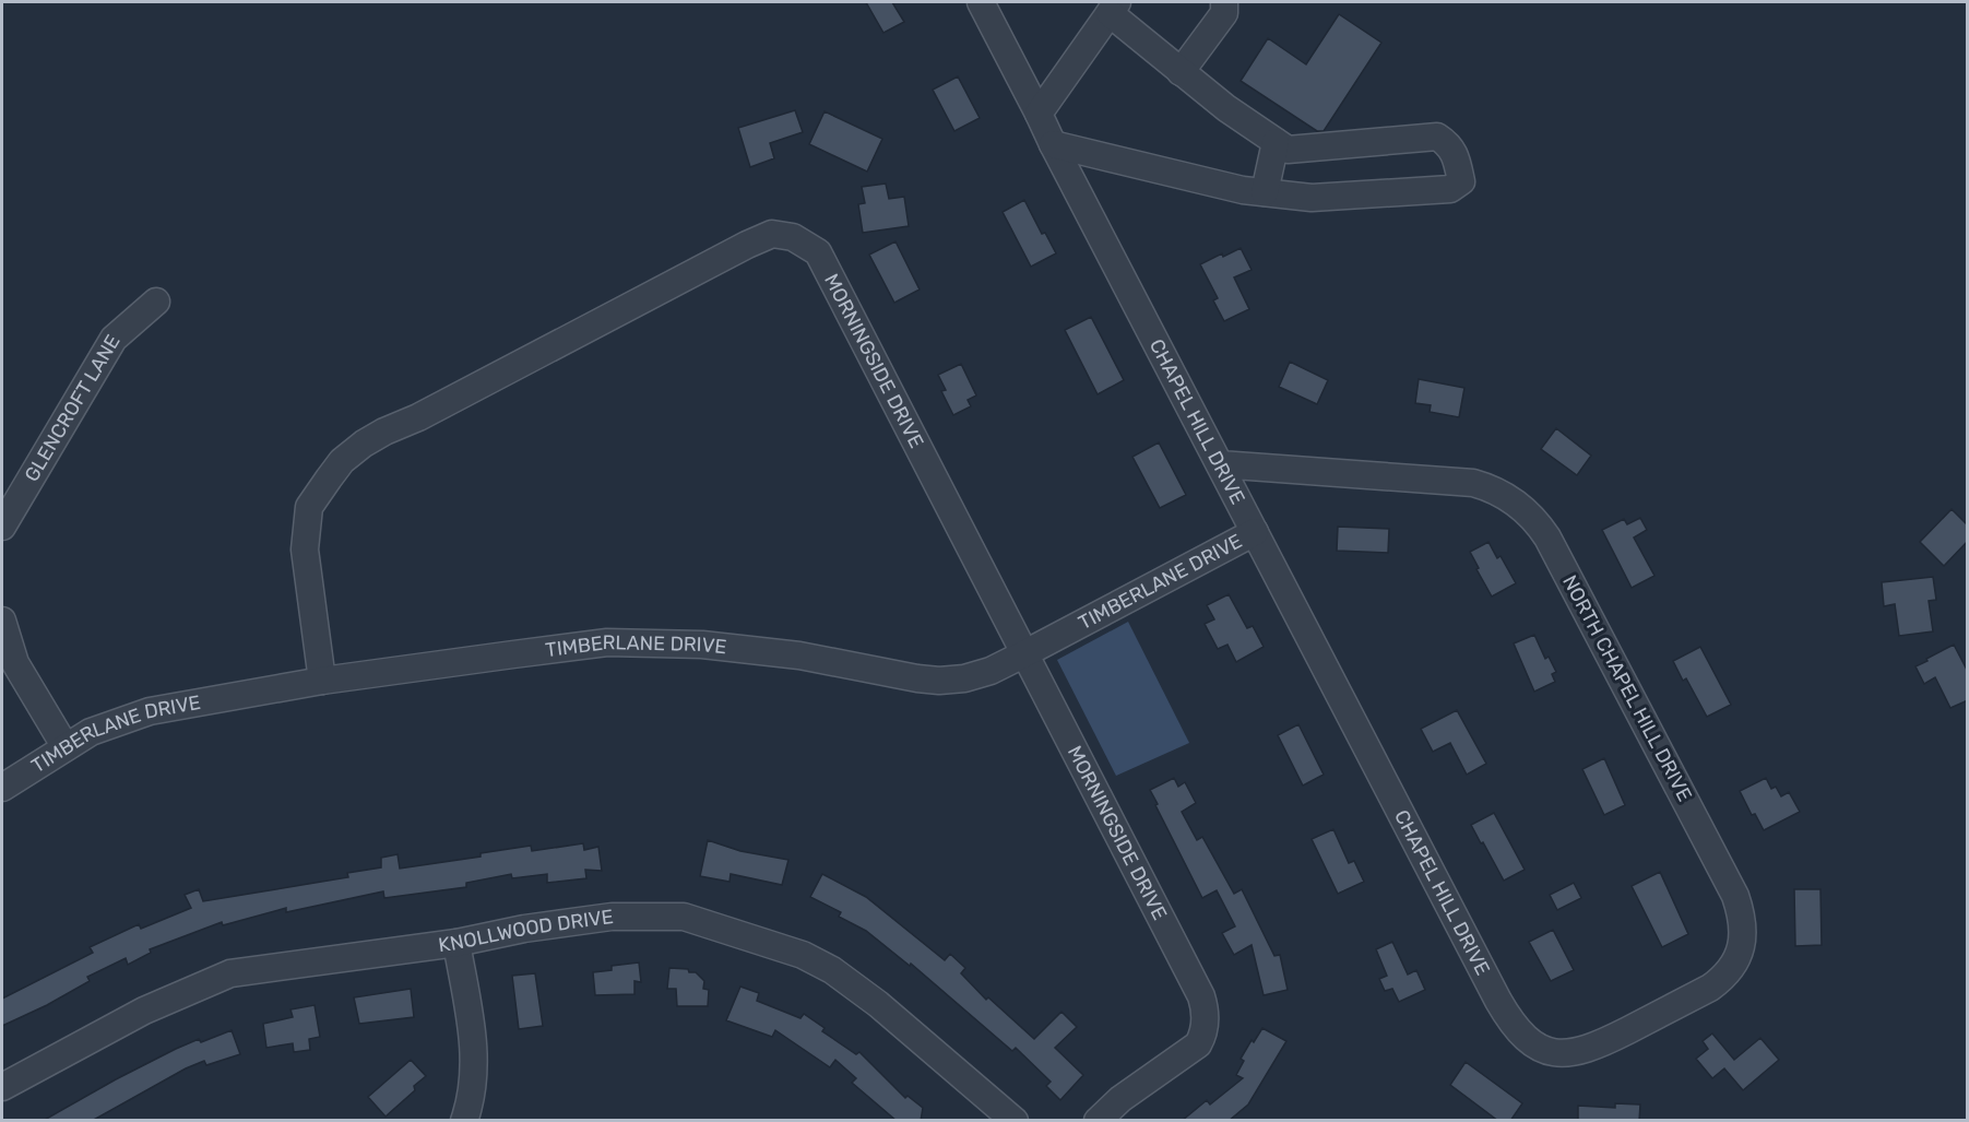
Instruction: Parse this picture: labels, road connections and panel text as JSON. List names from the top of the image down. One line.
{"streets":{"street":["MORNINGSIDE DRIVE","GLENCROFT LANE","CHAPEL HILL DRIVE","TIMBERLANE DRIVE","NORTH CHAPEL HILL DRIVE","KNOLLWOOD DRIVE"]},"crossings":[["MORNINGSIDE DRIVE","TIMBERLANE DRIVE"],["CHAPEL HILL DRIVE","TIMBERLANE DRIVE"],["CHAPEL HILL DRIVE","NORTH CHAPEL HILL DRIVE"]]}
